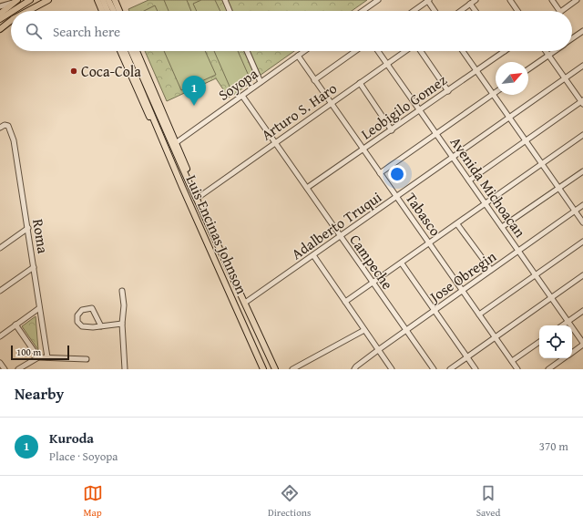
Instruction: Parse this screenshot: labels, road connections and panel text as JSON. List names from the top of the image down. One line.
{"streets":{"main road":["Luis Encinas Johnson"],"street":["Soyopa","Leobigilo Gomez","Arturo S. Haro","Avenida Michoacan","Tabasco","Adalberto Truqui","Roma","Campeche","Jose Obregin"]},"crossings":[["Soyopa","Tabasco"],["Soyopa","Luis Encinas Johnson"],["Soyopa","Campeche"],["Leobigilo Gomez","Avenida Michoacan"],["Leobigilo Gomez","Tabasco"],["Leobigilo Gomez","Campeche"],["Arturo S. Haro","Avenida Michoacan"],["Arturo S. Haro","Tabasco"],["Arturo S. Haro","Luis Encinas Johnson"],["Arturo S. Haro","Campeche"],["Avenida Michoacan","Adalberto Truqui"],["Avenida Michoacan","Jose Obregin"],["Tabasco","Adalberto Truqui"],["Tabasco","Jose Obregin"],["Adalberto Truqui","Luis Encinas Johnson"],["Adalberto Truqui","Campeche"],["Campeche","Jose Obregin"]],"places":["Coca-Cola"],"scale_bar":"100 m","north":"top right","page":{"search":"Search here","pins":"1","scale":"100 m","heading":"Nearby","list":[{"mark":"1","name":"Kuroda","note":"Place · Soyopa","value":"370 m"}],"nav":["Map","Directions","Saved"]}}
